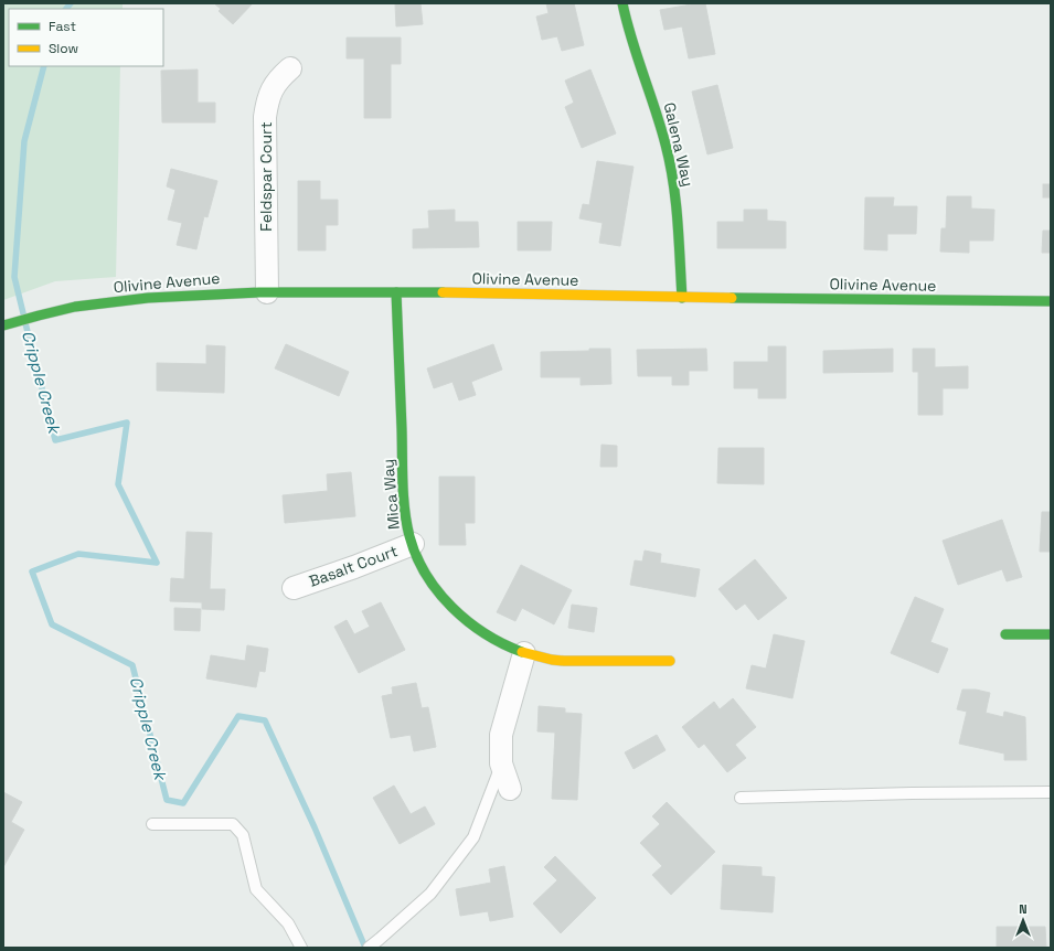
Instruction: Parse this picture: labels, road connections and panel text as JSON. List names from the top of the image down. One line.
{"streets":{"street":["Galena Way","Feldspar Court","Olivine Avenue","Mica Way","Basalt Court"]},"crossings":[["Galena Way","Olivine Avenue"],["Feldspar Court","Olivine Avenue"],["Olivine Avenue","Mica Way"],["Mica Way","Basalt Court"]],"water":["Cripple Creek"],"legend":["Fast","Slow"],"north":"top"}
